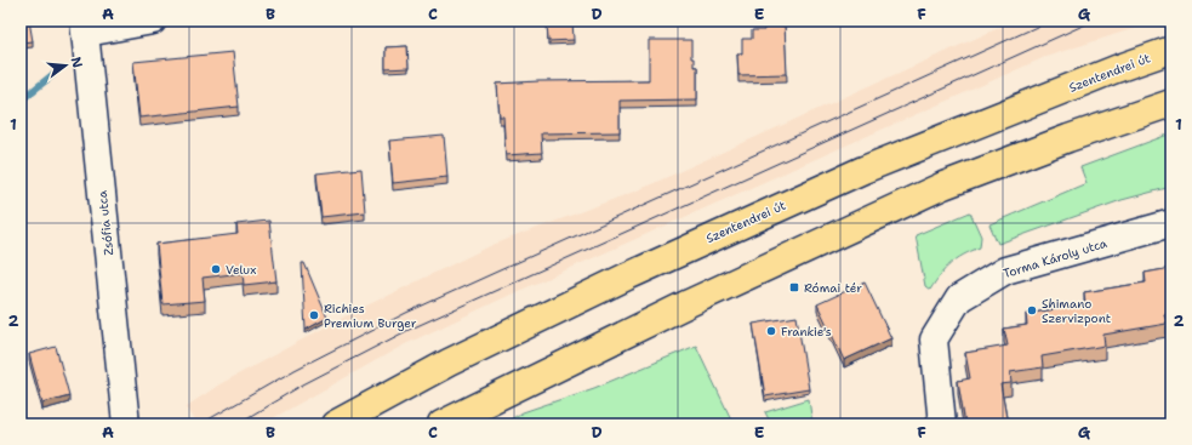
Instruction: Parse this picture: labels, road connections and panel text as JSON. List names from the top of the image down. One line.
{"streets":{"main road":["Szentendrei út"],"street":["Zsófia utca","Torma Károly utca"]},"places":{"other":["Velux","Shimano Szervizpont","Richies Premium Burger","Frankie's"],"transit":["Római tér"]},"north":"right","grid":{"columns":["A","B","C","D","E","F","G"],"rows":["1","2"]}}
